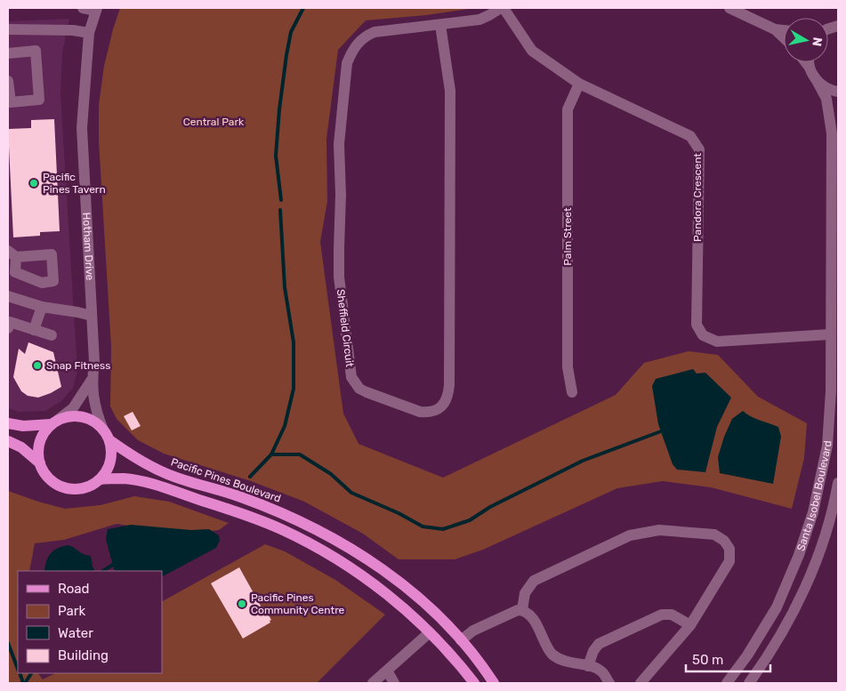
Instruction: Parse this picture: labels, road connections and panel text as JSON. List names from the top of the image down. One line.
{"streets":{"main road":["Pacific Pines Boulevard"],"street":["Pandora Crescent","Palm Street","Hotham Drive","Sheffield Circuit","Santa Isobel Boulevard"]},"crossings":[["Pandora Crescent","Palm Street"],["Pandora Crescent","Sheffield Circuit"],["Pandora Crescent","Santa Isobel Boulevard"],["Hotham Drive","Pacific Pines Boulevard"]],"parks":["Central Park"],"places":["Pacific Pines Tavern","Snap Fitness","Pacific Pines Community Centre"],"legend":["Road","Park","Water","Building"],"scale_bar":"50 m","north":"right"}
